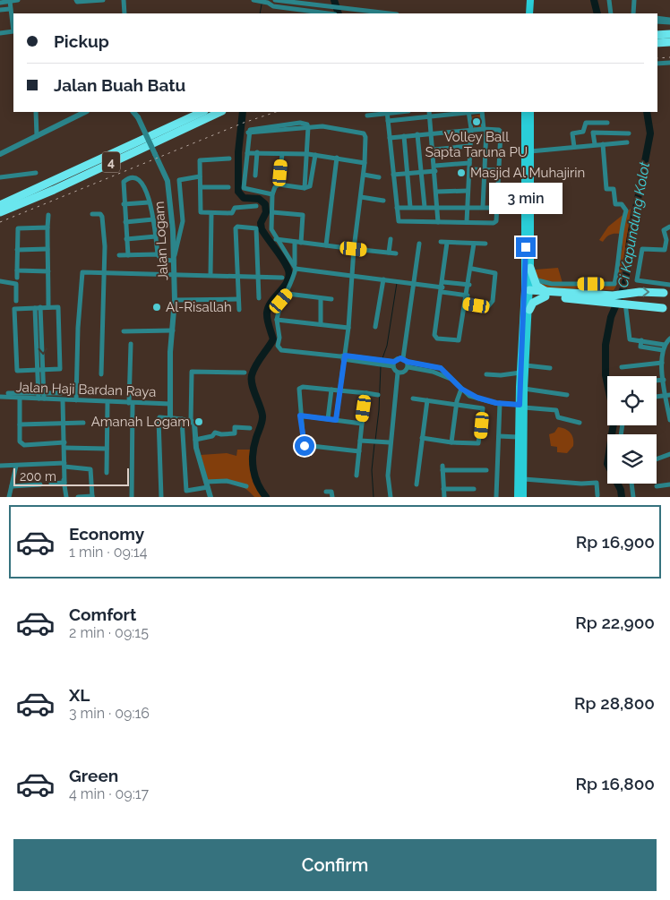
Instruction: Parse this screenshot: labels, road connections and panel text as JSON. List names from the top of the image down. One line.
{"streets":{"highway":["4"],"street":["Jalan Logam","Jalan Haji Bardan Raya"]},"crossings":[["Jalan Logam","Jalan Haji Bardan Raya"]],"water":["Ci Kapundung Kolot"],"places":["Volley Ball Sapta Taruna PU","Masjid Al Muhajirin","Al-Risallah","Amanah Logam"],"scale_bar":"200 m","page":{"banner":["Pickup","Jalan Buah Batu"],"bubble":"3 min","scale":"200 m","list":[{"name":"Economy","note":"1 min · 09:14","value":"Rp 16,900"},{"name":"Comfort","note":"2 min · 09:15","value":"Rp 22,900"},{"name":"XL","note":"3 min · 09:16","value":"Rp 28,800"},{"name":"Green","note":"4 min · 09:17","value":"Rp 16,800"}],"buttons":"Confirm"}}
